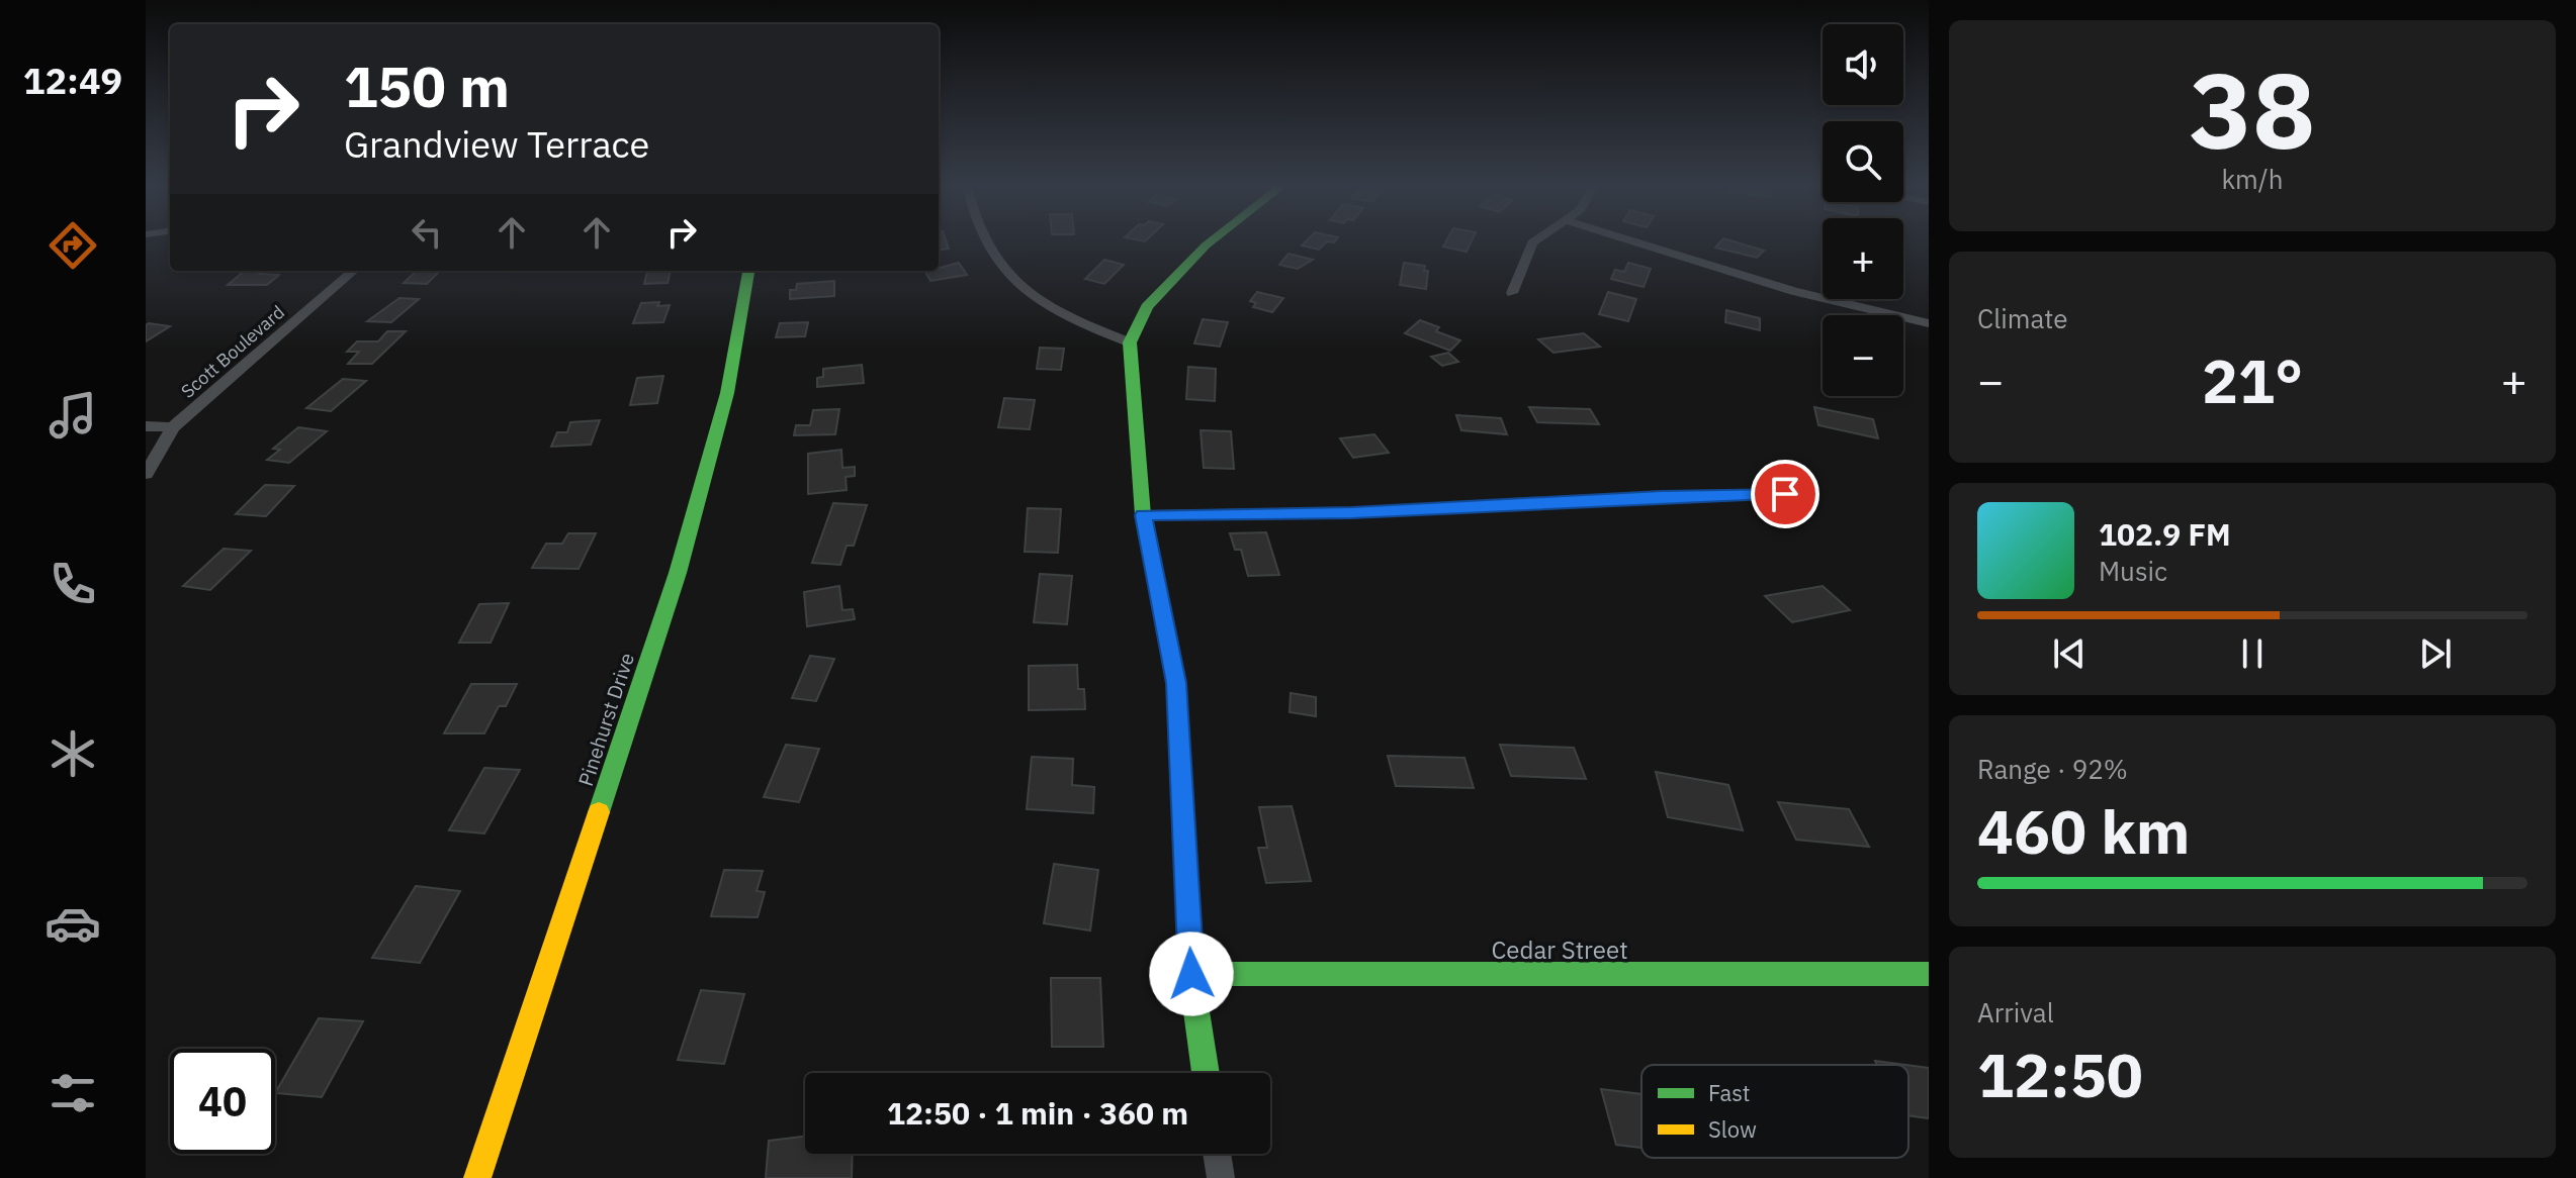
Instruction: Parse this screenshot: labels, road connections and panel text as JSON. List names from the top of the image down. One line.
{"streets":{"street":["Scott Boulevard","Pinehurst Drive","Cedar Street"]},"legend":["Fast","Slow"],"page":{"tabs":"12:49","tile":[["38","km/h"],"Climate",["Range · 92%","460 km"],["Arrival","12:50"]],"map_buttons":["+","−"],"turn":["150 m","Grandview Terrace"],"heat":["−","21°","+"],"song":["102.9 FM","Music"],"limit":"40","trip":"12:50 · 1 min · 360 m"}}
